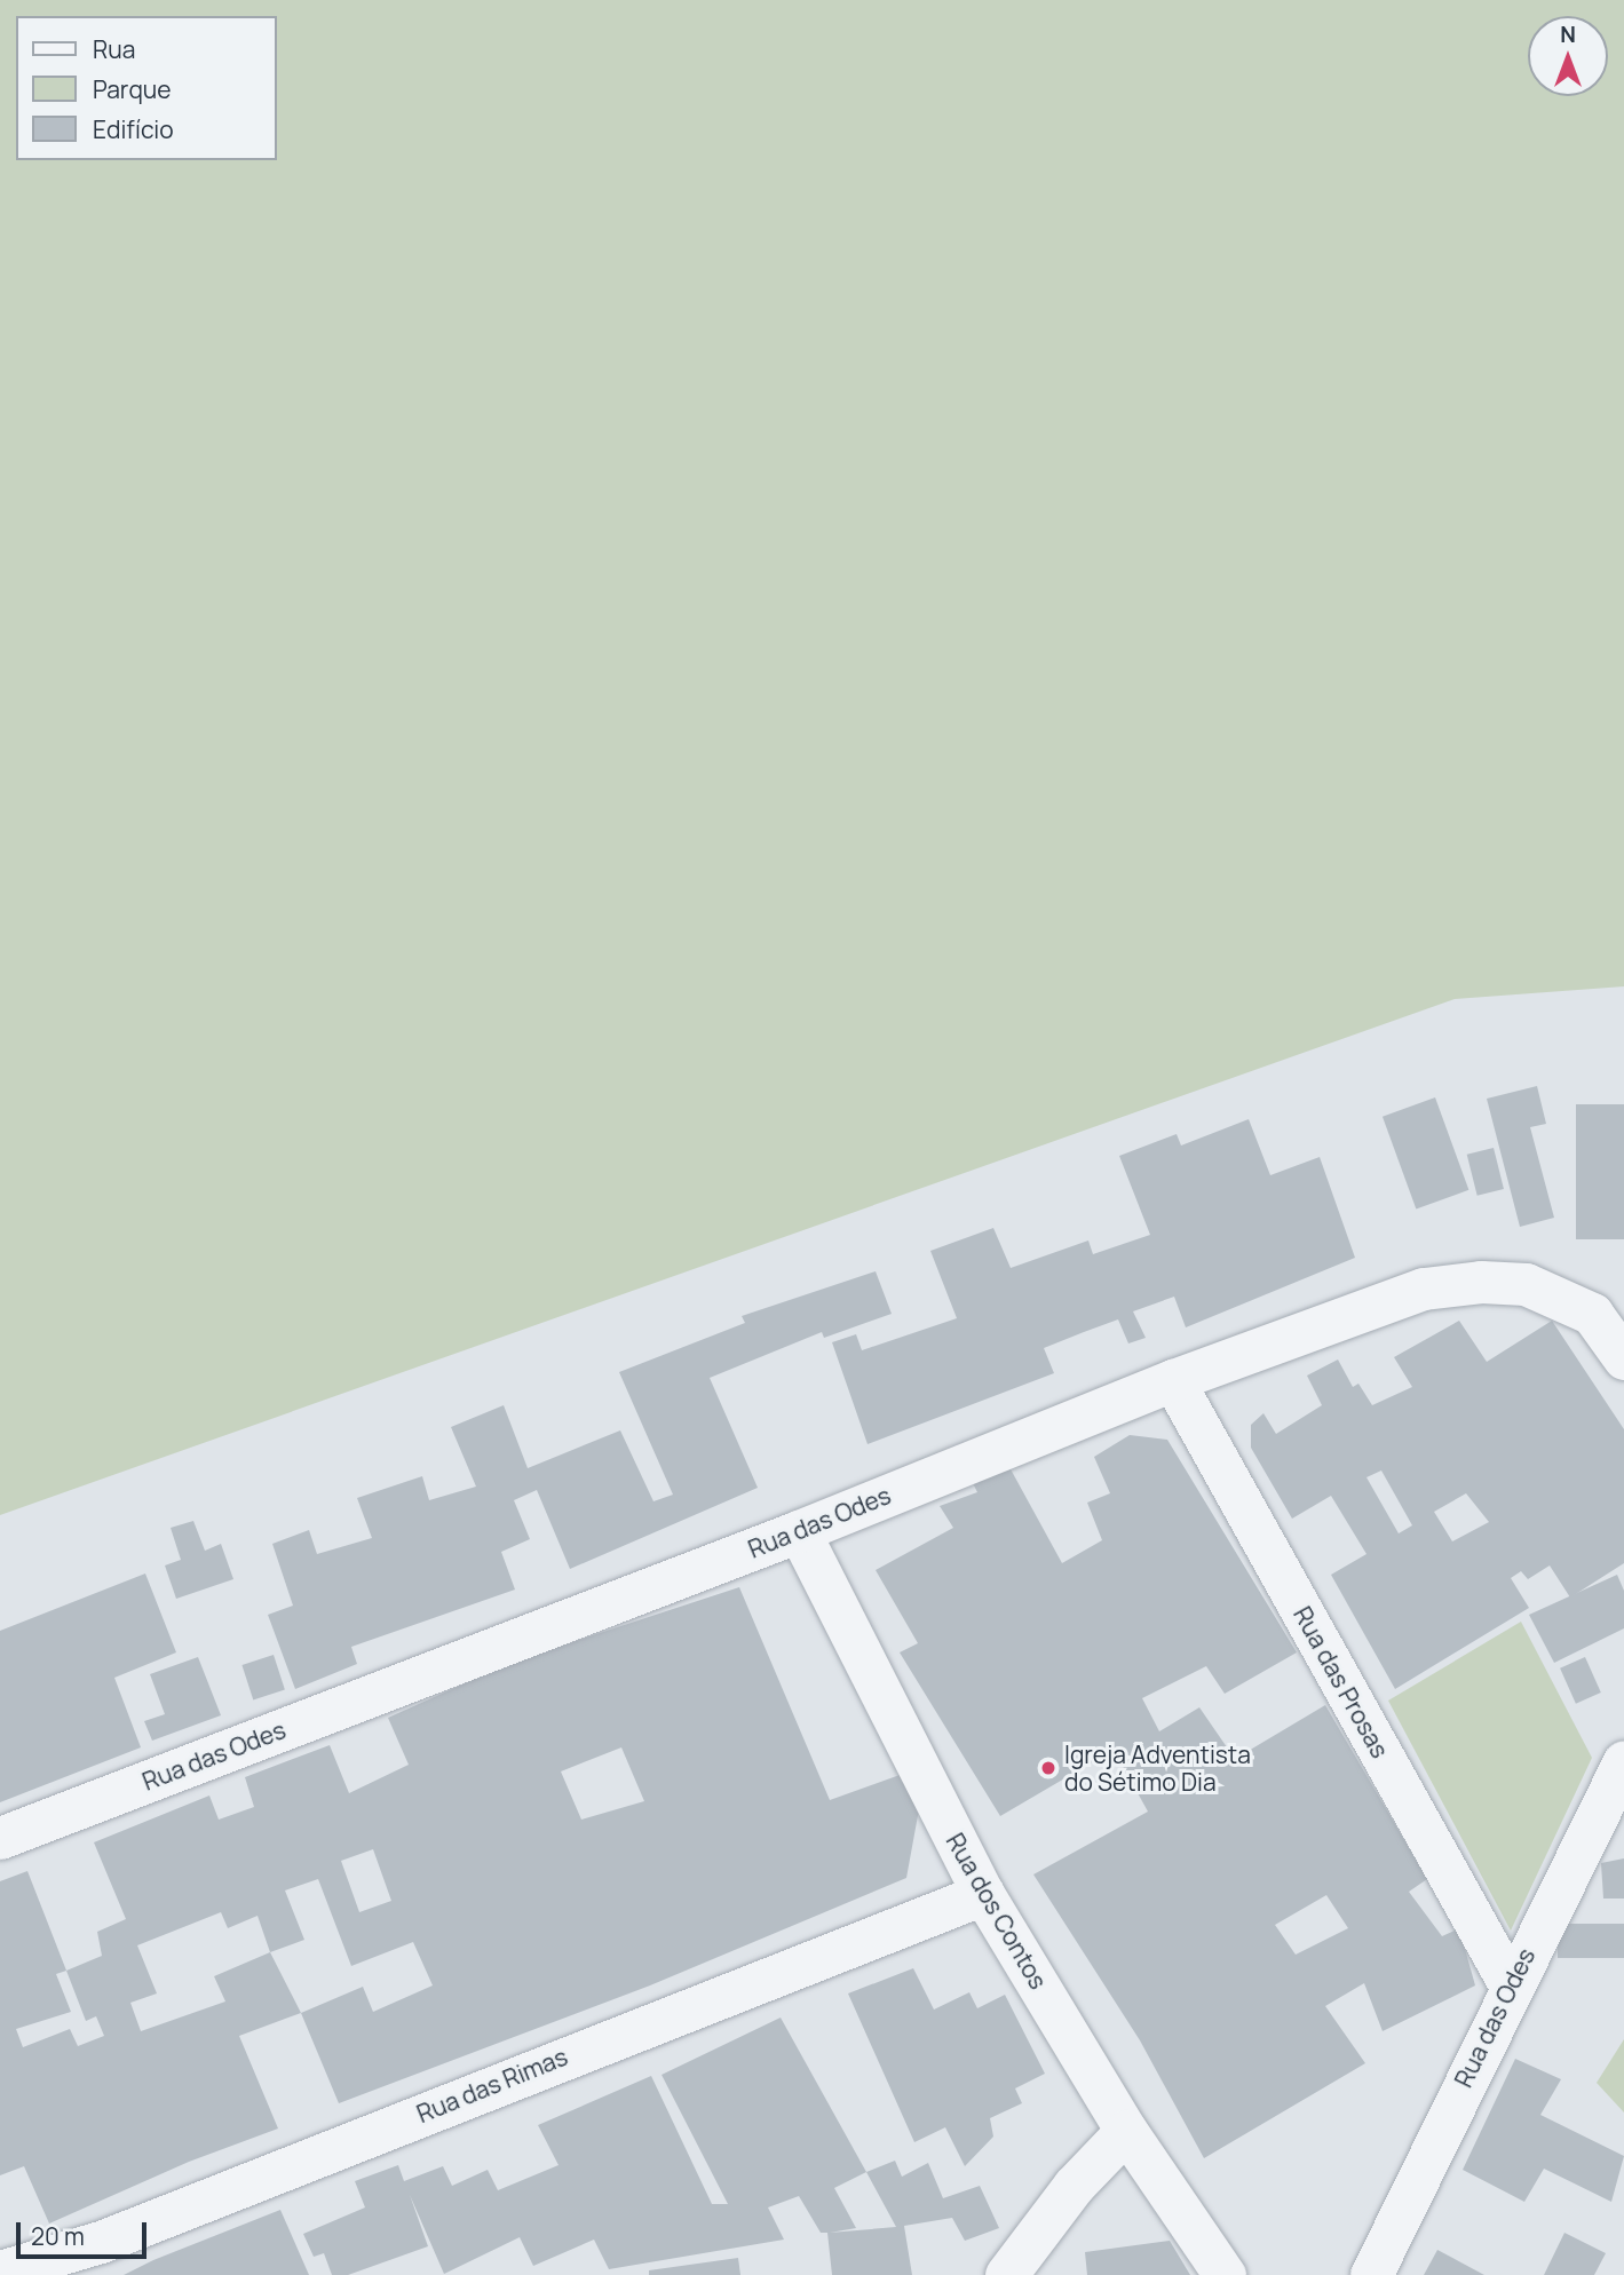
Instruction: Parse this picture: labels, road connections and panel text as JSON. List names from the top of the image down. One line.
{"streets":{"street":["Rua das Odes","Rua das Prosas","Rua dos Contos","Rua das Rimas"]},"crossings":[["Rua das Odes","Rua das Prosas"],["Rua das Odes","Rua dos Contos"],["Rua dos Contos","Rua das Rimas"]],"places":["Igreja Adventista do Sétimo Dia"],"legend":["Rua","Parque","Edifício"],"scale_bar":"20 m","north":"top"}
